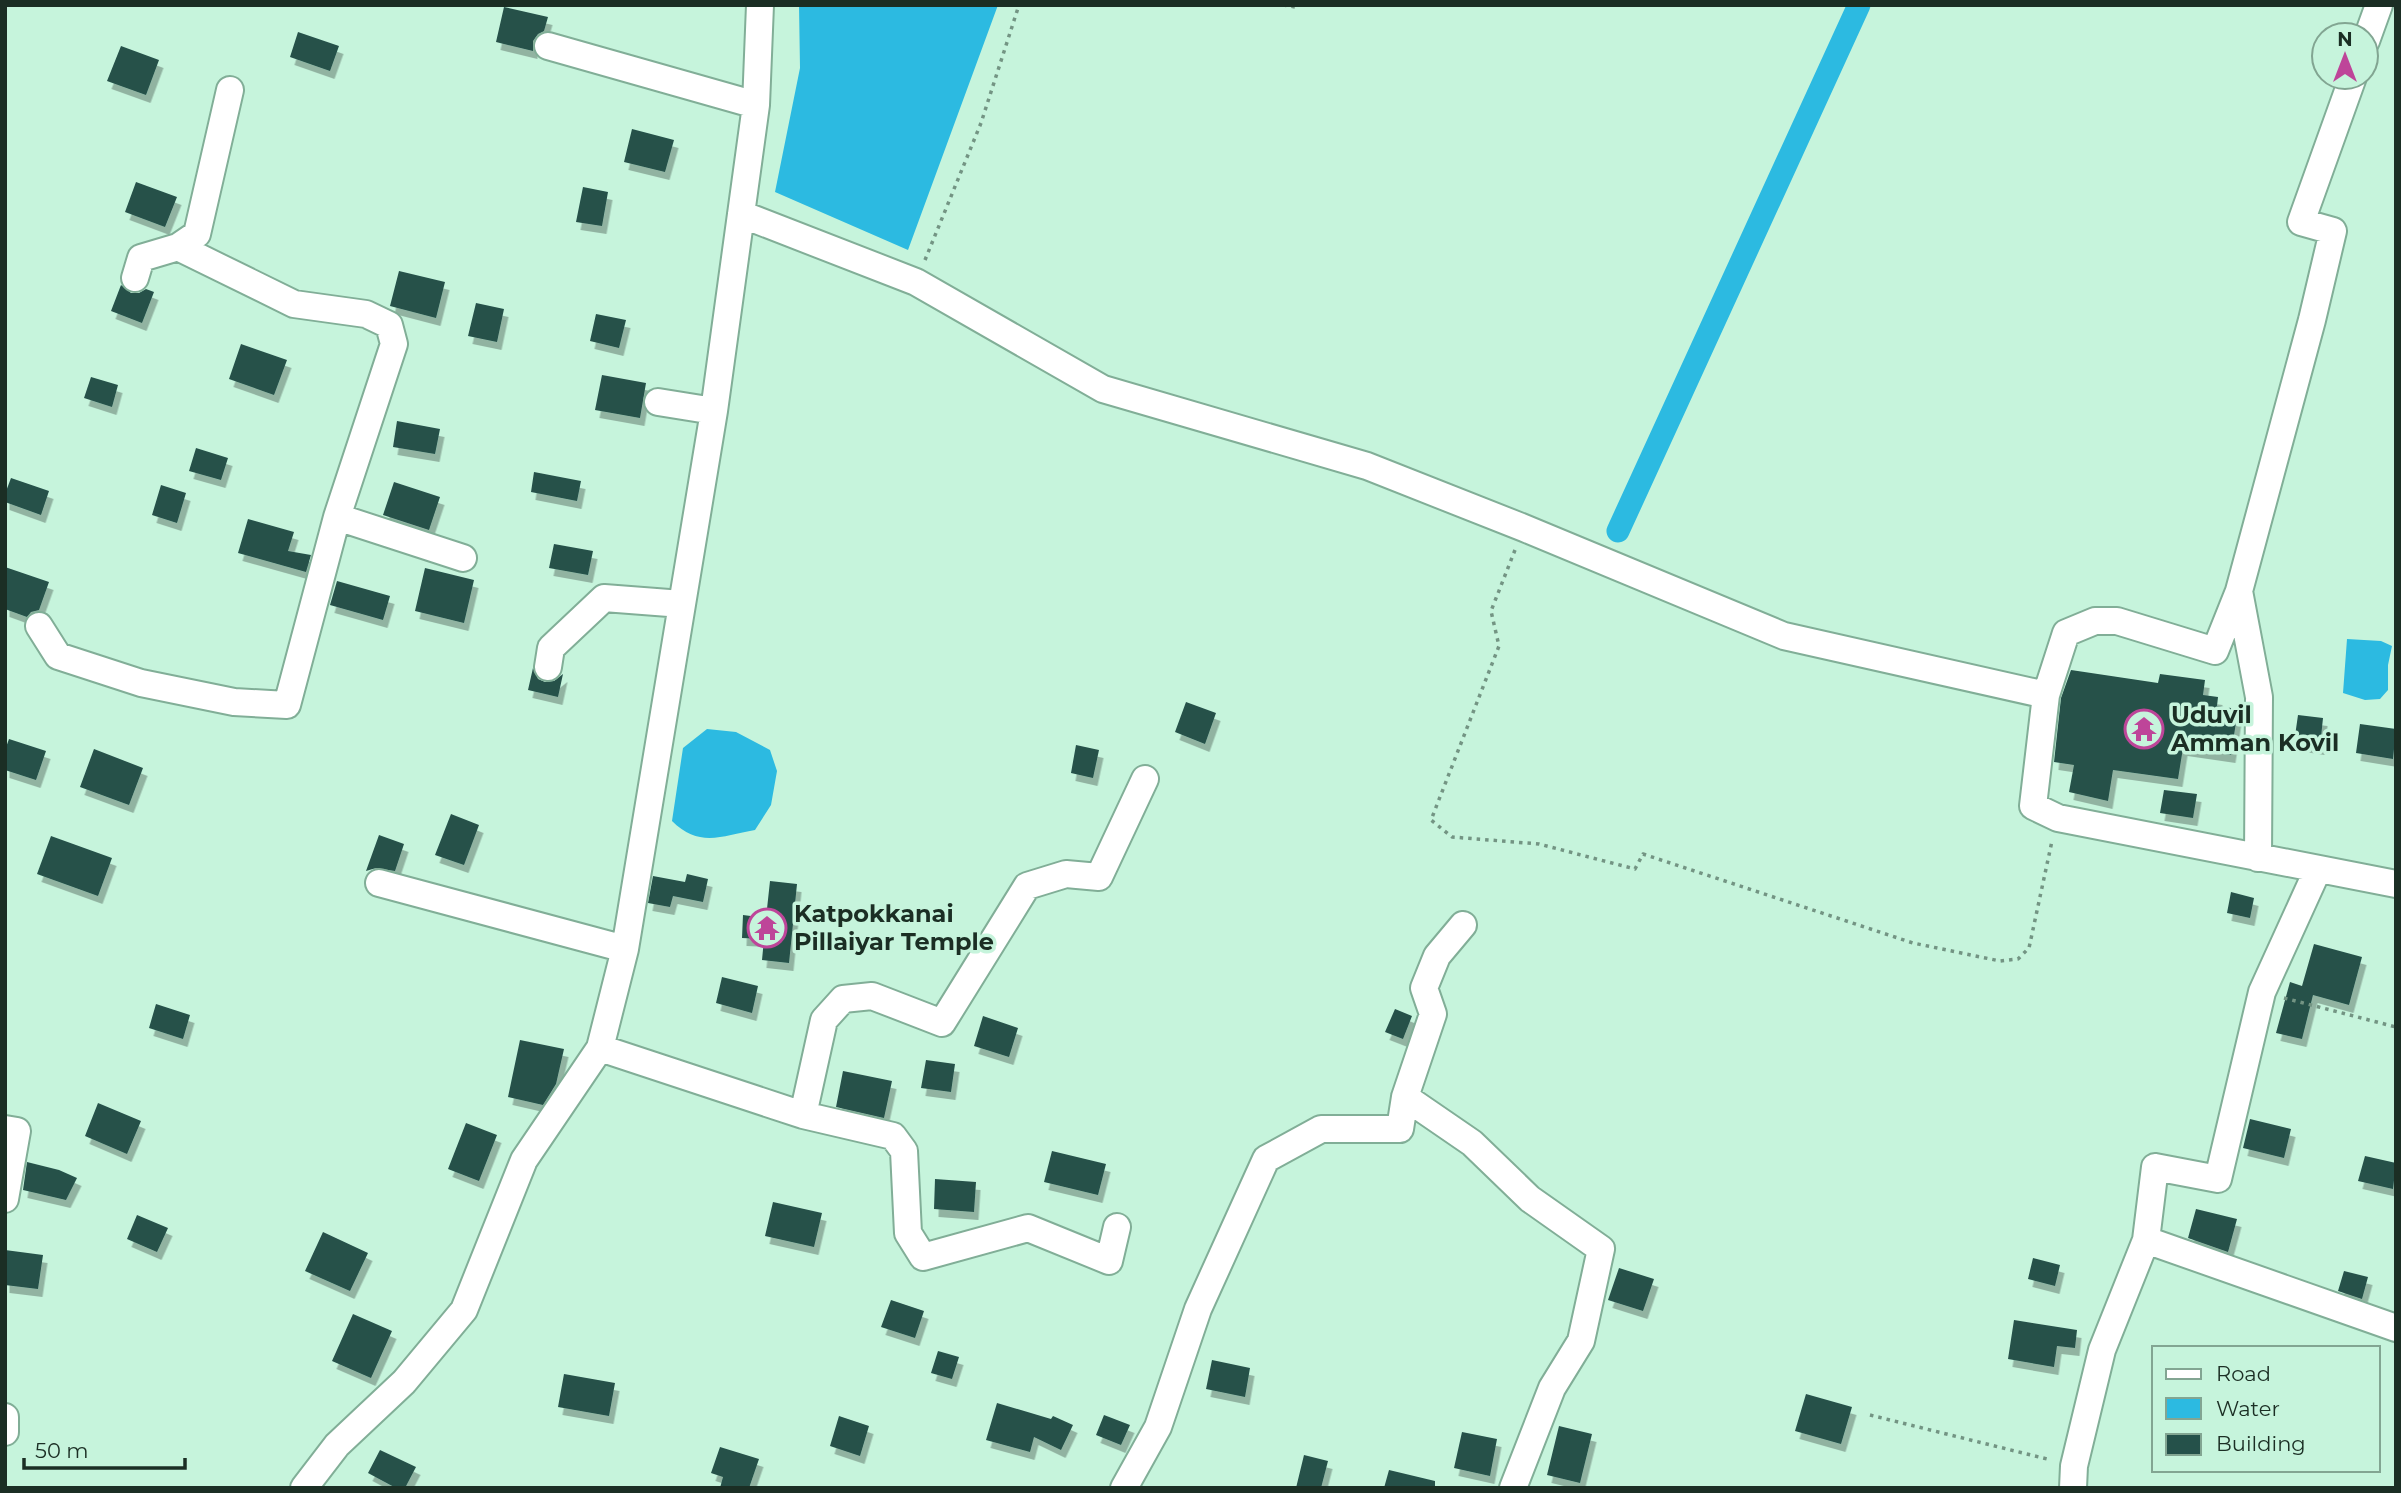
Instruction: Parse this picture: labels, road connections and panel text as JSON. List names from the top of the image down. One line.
{"places":{"temple":["Uduvil Amman Kovil","Katpokkanai Pillaiyar Temple"]},"legend":["Road","Water","Building"],"scale_bar":"50 m","north":"top"}
